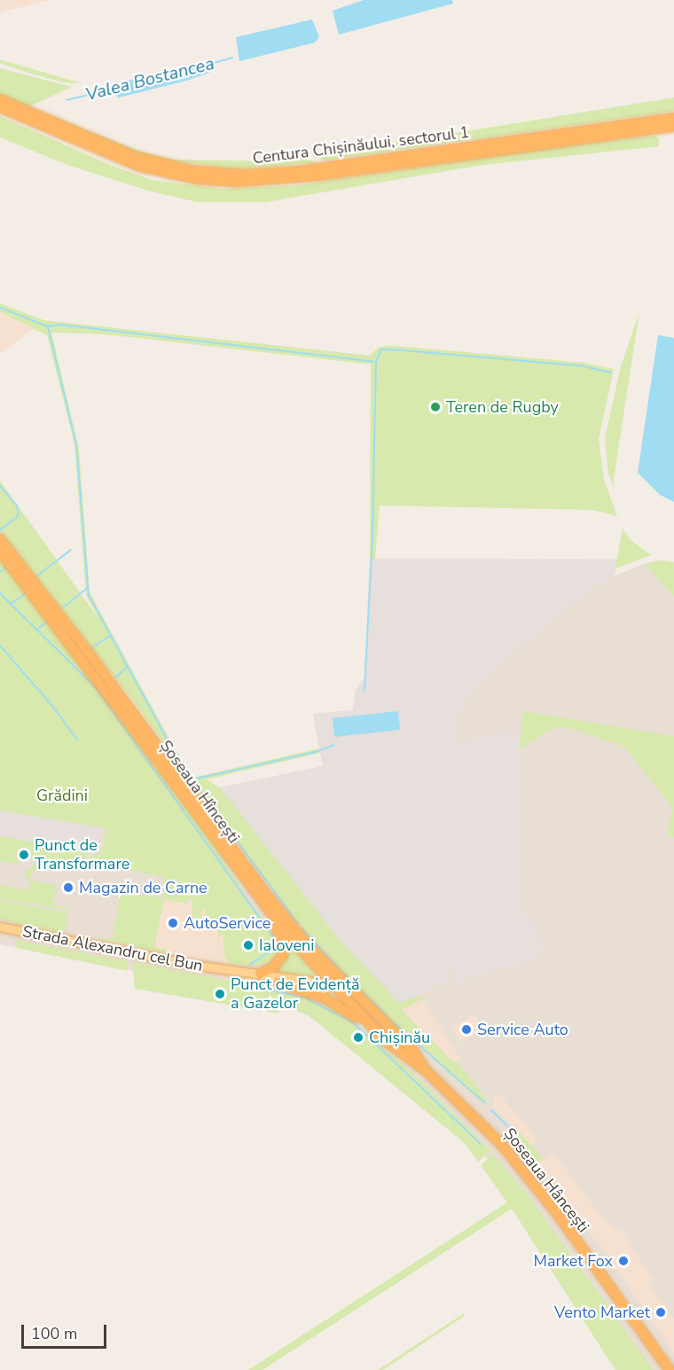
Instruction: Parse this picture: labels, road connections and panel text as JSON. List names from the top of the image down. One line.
{"streets":{"highway":["Centura Chișinăului, sectorul 1","Șoseaua Hîncești","Șoseaua Hâncești"],"main road":["Strada Alexandru cel Bun"]},"crossings":[["Șoseaua Hîncești","Strada Alexandru cel Bun"],["Șoseaua Hîncești","Șoseaua Hâncești"]],"water":["Valea Bostancea"],"parks":["Grădini"],"places":["Teren de Rugby","Punct de Transformare","Magazin de Carne","AutoService","Ialoveni","Punct de Evidență a Gazelor","Service Auto","Chișinău","Market Fox","Vento Market"],"scale_bar":"100 m"}
